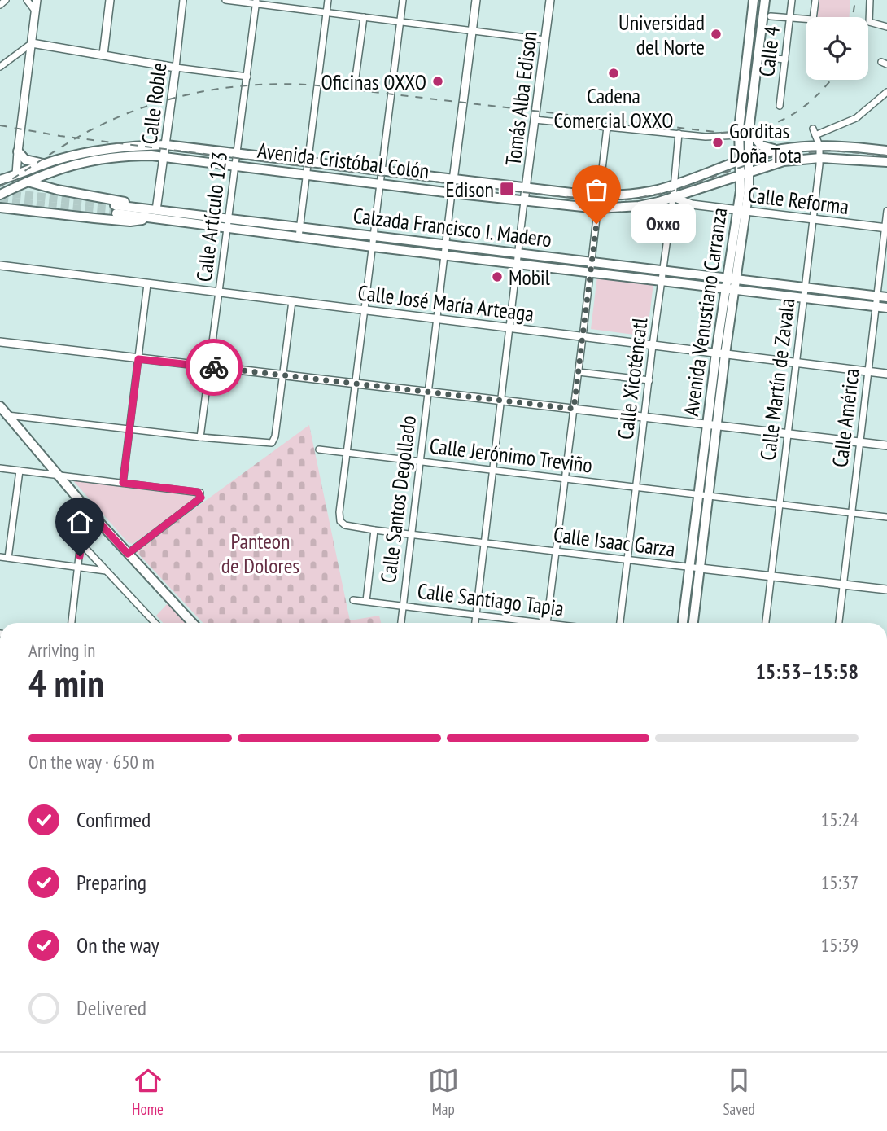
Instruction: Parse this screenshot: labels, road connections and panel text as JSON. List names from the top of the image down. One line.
{"streets":{"main road":["Avenida Cristóbal Colón","Calzada Francisco I. Madero","Avenida Venustiano Carranza"],"street":["Calle 4","Tomás Alba Edison","Calle Roble","Calle Reforma","Calle Artículo 123","Calle José María Arteaga","Calle Xicoténcatl","Calle Martín de Zavala","Calle América","Calle Jerónimo Treviño","Calle Santos Degollado","Calle Isaac Garza","Calle Santiago Tapia"]},"crossings":[["Tomás Alba Edison","Avenida Cristóbal Colón"],["Calle Roble","Avenida Cristóbal Colón"],["Calle Roble","Calzada Francisco I. Madero"],["Avenida Cristóbal Colón","Calle Reforma"],["Avenida Cristóbal Colón","Calle Artículo 123"],["Avenida Cristóbal Colón","Avenida Venustiano Carranza"],["Avenida Cristóbal Colón","Calle Xicoténcatl"],["Avenida Cristóbal Colón","Calle Martín de Zavala"],["Avenida Cristóbal Colón","Calle Santos Degollado"],["Calle Reforma","Avenida Venustiano Carranza"],["Calle Reforma","Calle Xicoténcatl"],["Calle Reforma","Calle Martín de Zavala"],["Calle Reforma","Calle América"],["Calle Artículo 123","Calzada Francisco I. Madero"],["Calle Artículo 123","Calle José María Arteaga"],["Calzada Francisco I. Madero","Avenida Venustiano Carranza"],["Calzada Francisco I. Madero","Calle Xicoténcatl"],["Calzada Francisco I. Madero","Calle Martín de Zavala"],["Calzada Francisco I. Madero","Calle América"],["Calzada Francisco I. Madero","Calle Santos Degollado"],["Calle José María Arteaga","Avenida Venustiano Carranza"],["Calle José María Arteaga","Calle Xicoténcatl"],["Calle José María Arteaga","Calle Martín de Zavala"],["Calle José María Arteaga","Calle América"],["Calle José María Arteaga","Calle Santos Degollado"],["Avenida Venustiano Carranza","Calle Jerónimo Treviño"],["Avenida Venustiano Carranza","Calle Isaac Garza"],["Calle Xicoténcatl","Calle Jerónimo Treviño"],["Calle Xicoténcatl","Calle Isaac Garza"],["Calle Martín de Zavala","Calle Jerónimo Treviño"],["Calle Martín de Zavala","Calle Isaac Garza"],["Calle América","Calle Jerónimo Treviño"],["Calle América","Calle Isaac Garza"],["Calle Jerónimo Treviño","Calle Santos Degollado"],["Calle Jerónimo Treviño","Calle Isaac Garza"],["Calle Santos Degollado","Calle Isaac Garza"],["Calle Santos Degollado","Calle Santiago Tapia"]],"parks":["Panteon de Dolores"],"places":{"other":["Universidad del Norte","Cadena Comercial OXXO","Oficinas OXXO","Gorditas Doña Tota","Oxxo","Mobil"],"transit":["Edison"]},"page":{"bubble":"Oxxo","heading":["4 min","Arriving in","15:53–15:58"],"bar":"On the way · 650 m","list":[["Confirmed","15:24"],["Preparing","15:37"],["On the way","15:39"],"Delivered"],"tabs":["Home","Map","Saved"]}}
